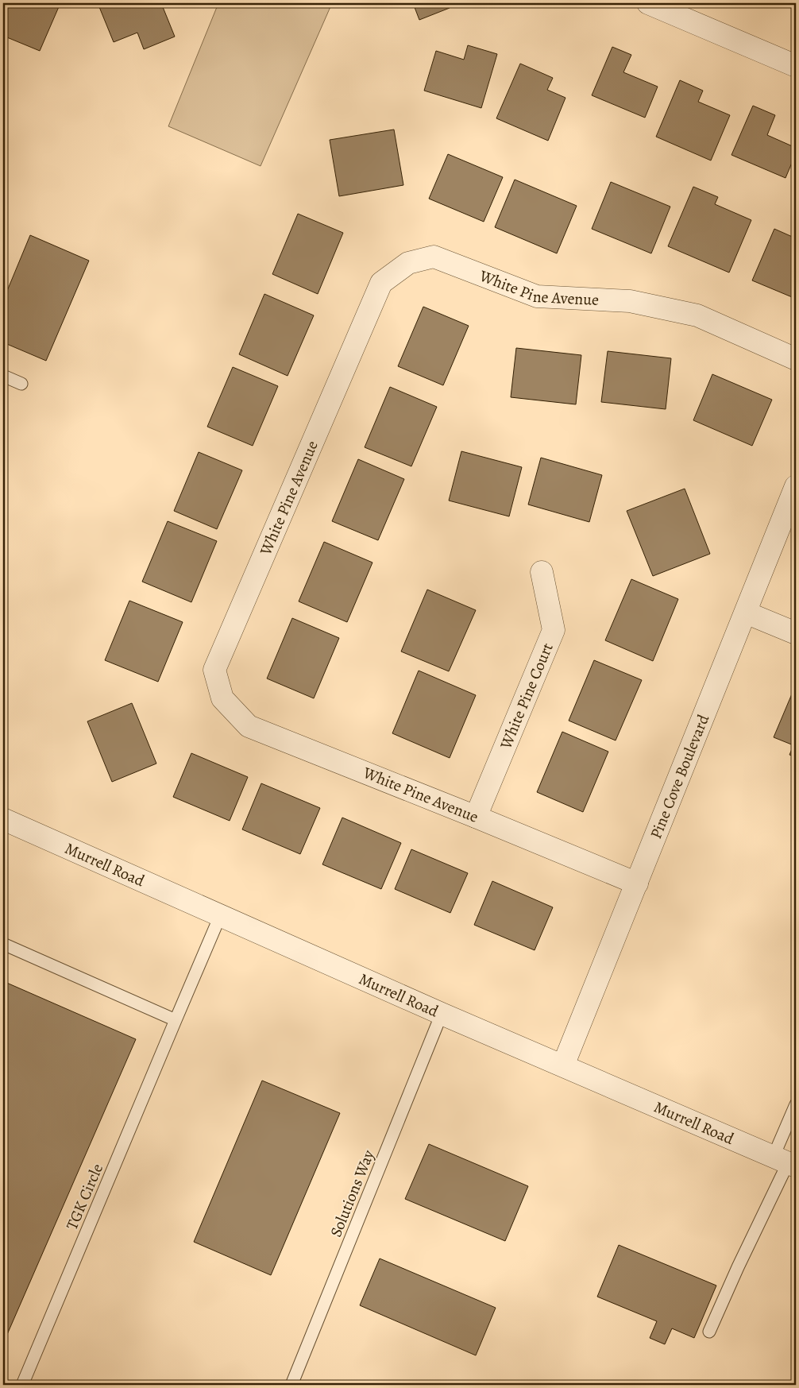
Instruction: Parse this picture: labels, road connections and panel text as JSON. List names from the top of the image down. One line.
{"streets":{"street":["White Pine Avenue","White Pine Court","Pine Cove Boulevard","Murrell Road"],"lane":["Solutions Way","TGK Circle"]},"crossings":[["White Pine Avenue","White Pine Court"],["White Pine Avenue","Pine Cove Boulevard"],["Pine Cove Boulevard","Murrell Road"],["Murrell Road","Solutions Way"],["Murrell Road","TGK Circle"]]}
